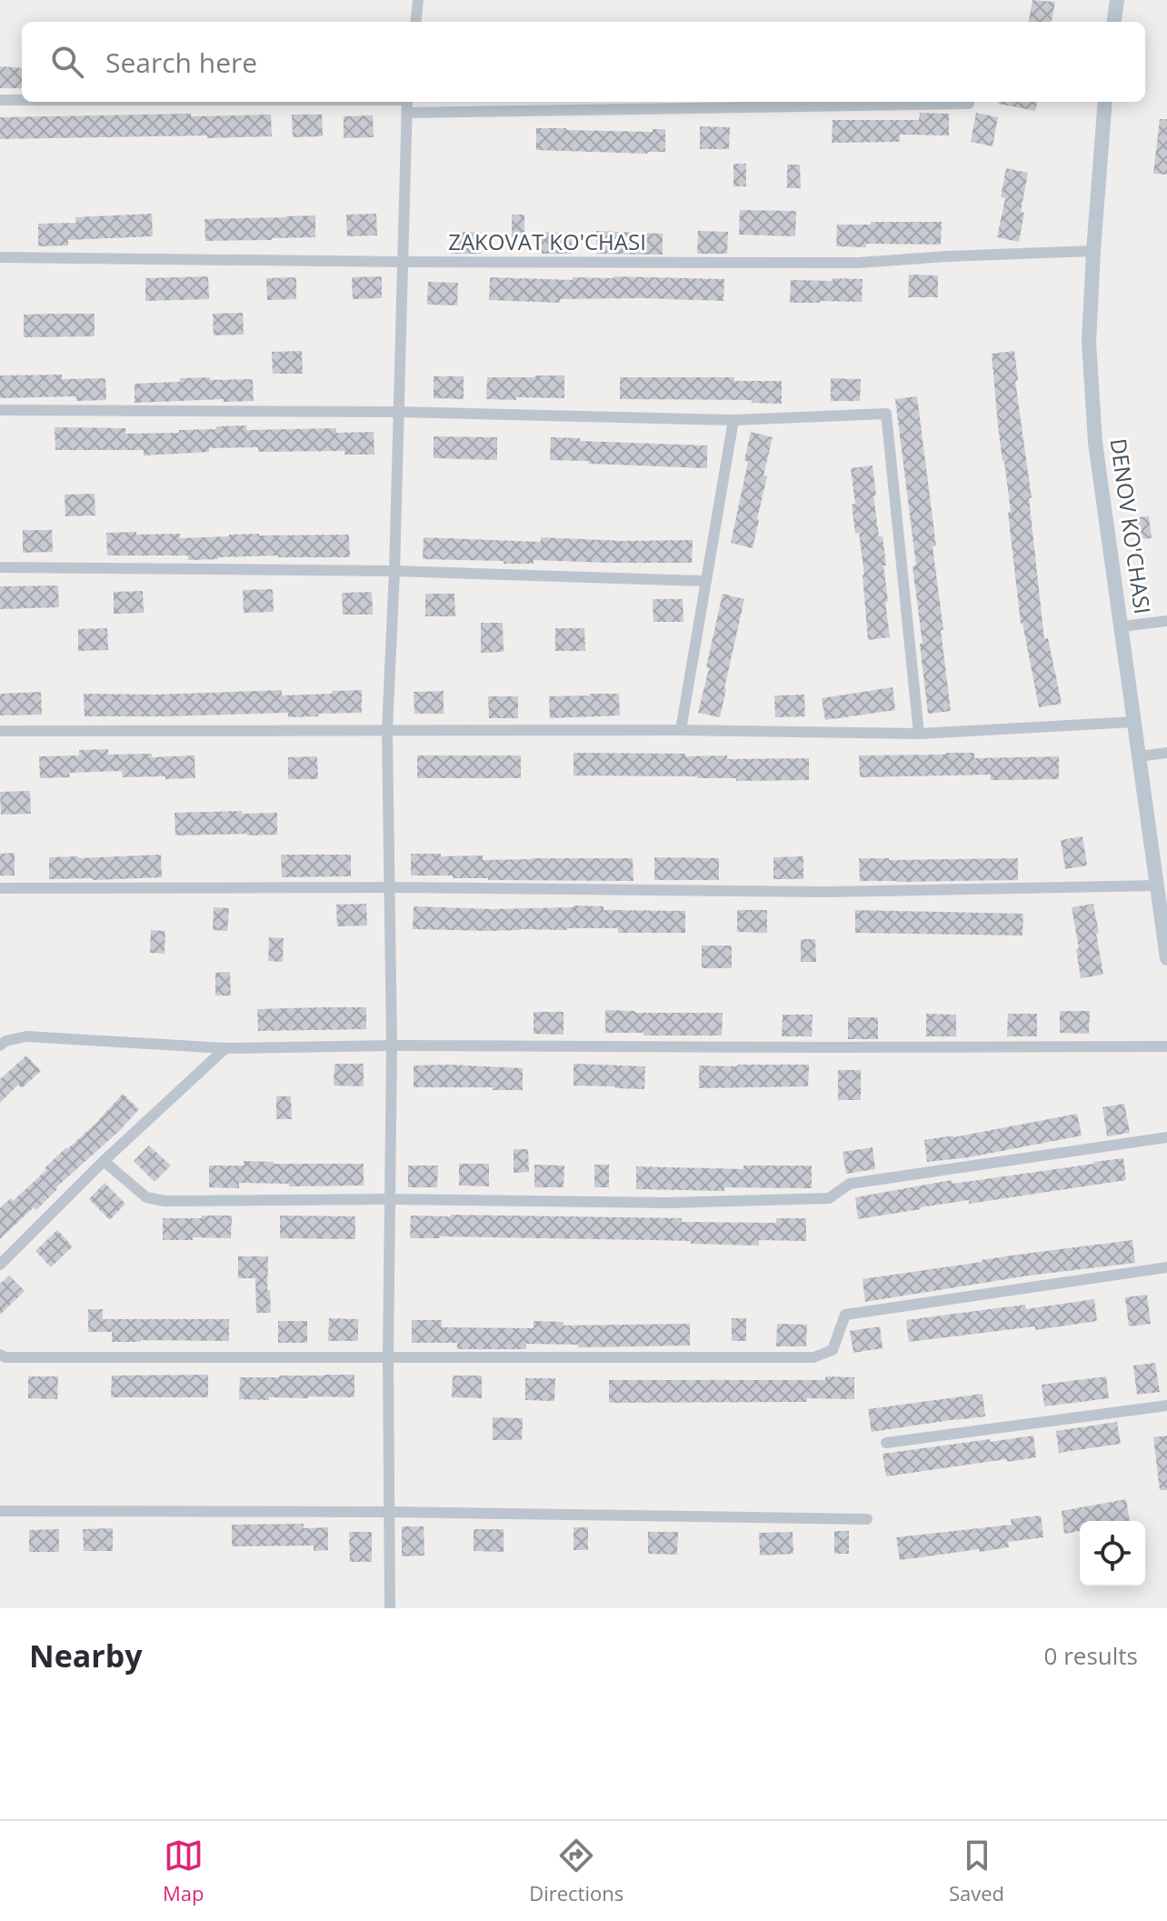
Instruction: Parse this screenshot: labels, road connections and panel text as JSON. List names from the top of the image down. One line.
{"streets":{"street":["ZAKOVAT KO'CHASI","DENOV KO'CHASI"]},"crossings":[["ZAKOVAT KO'CHASI","DENOV KO'CHASI"]],"page":{"search":"Search here","heading":["Nearby","0 results"],"nav":["Map","Directions","Saved"]}}
